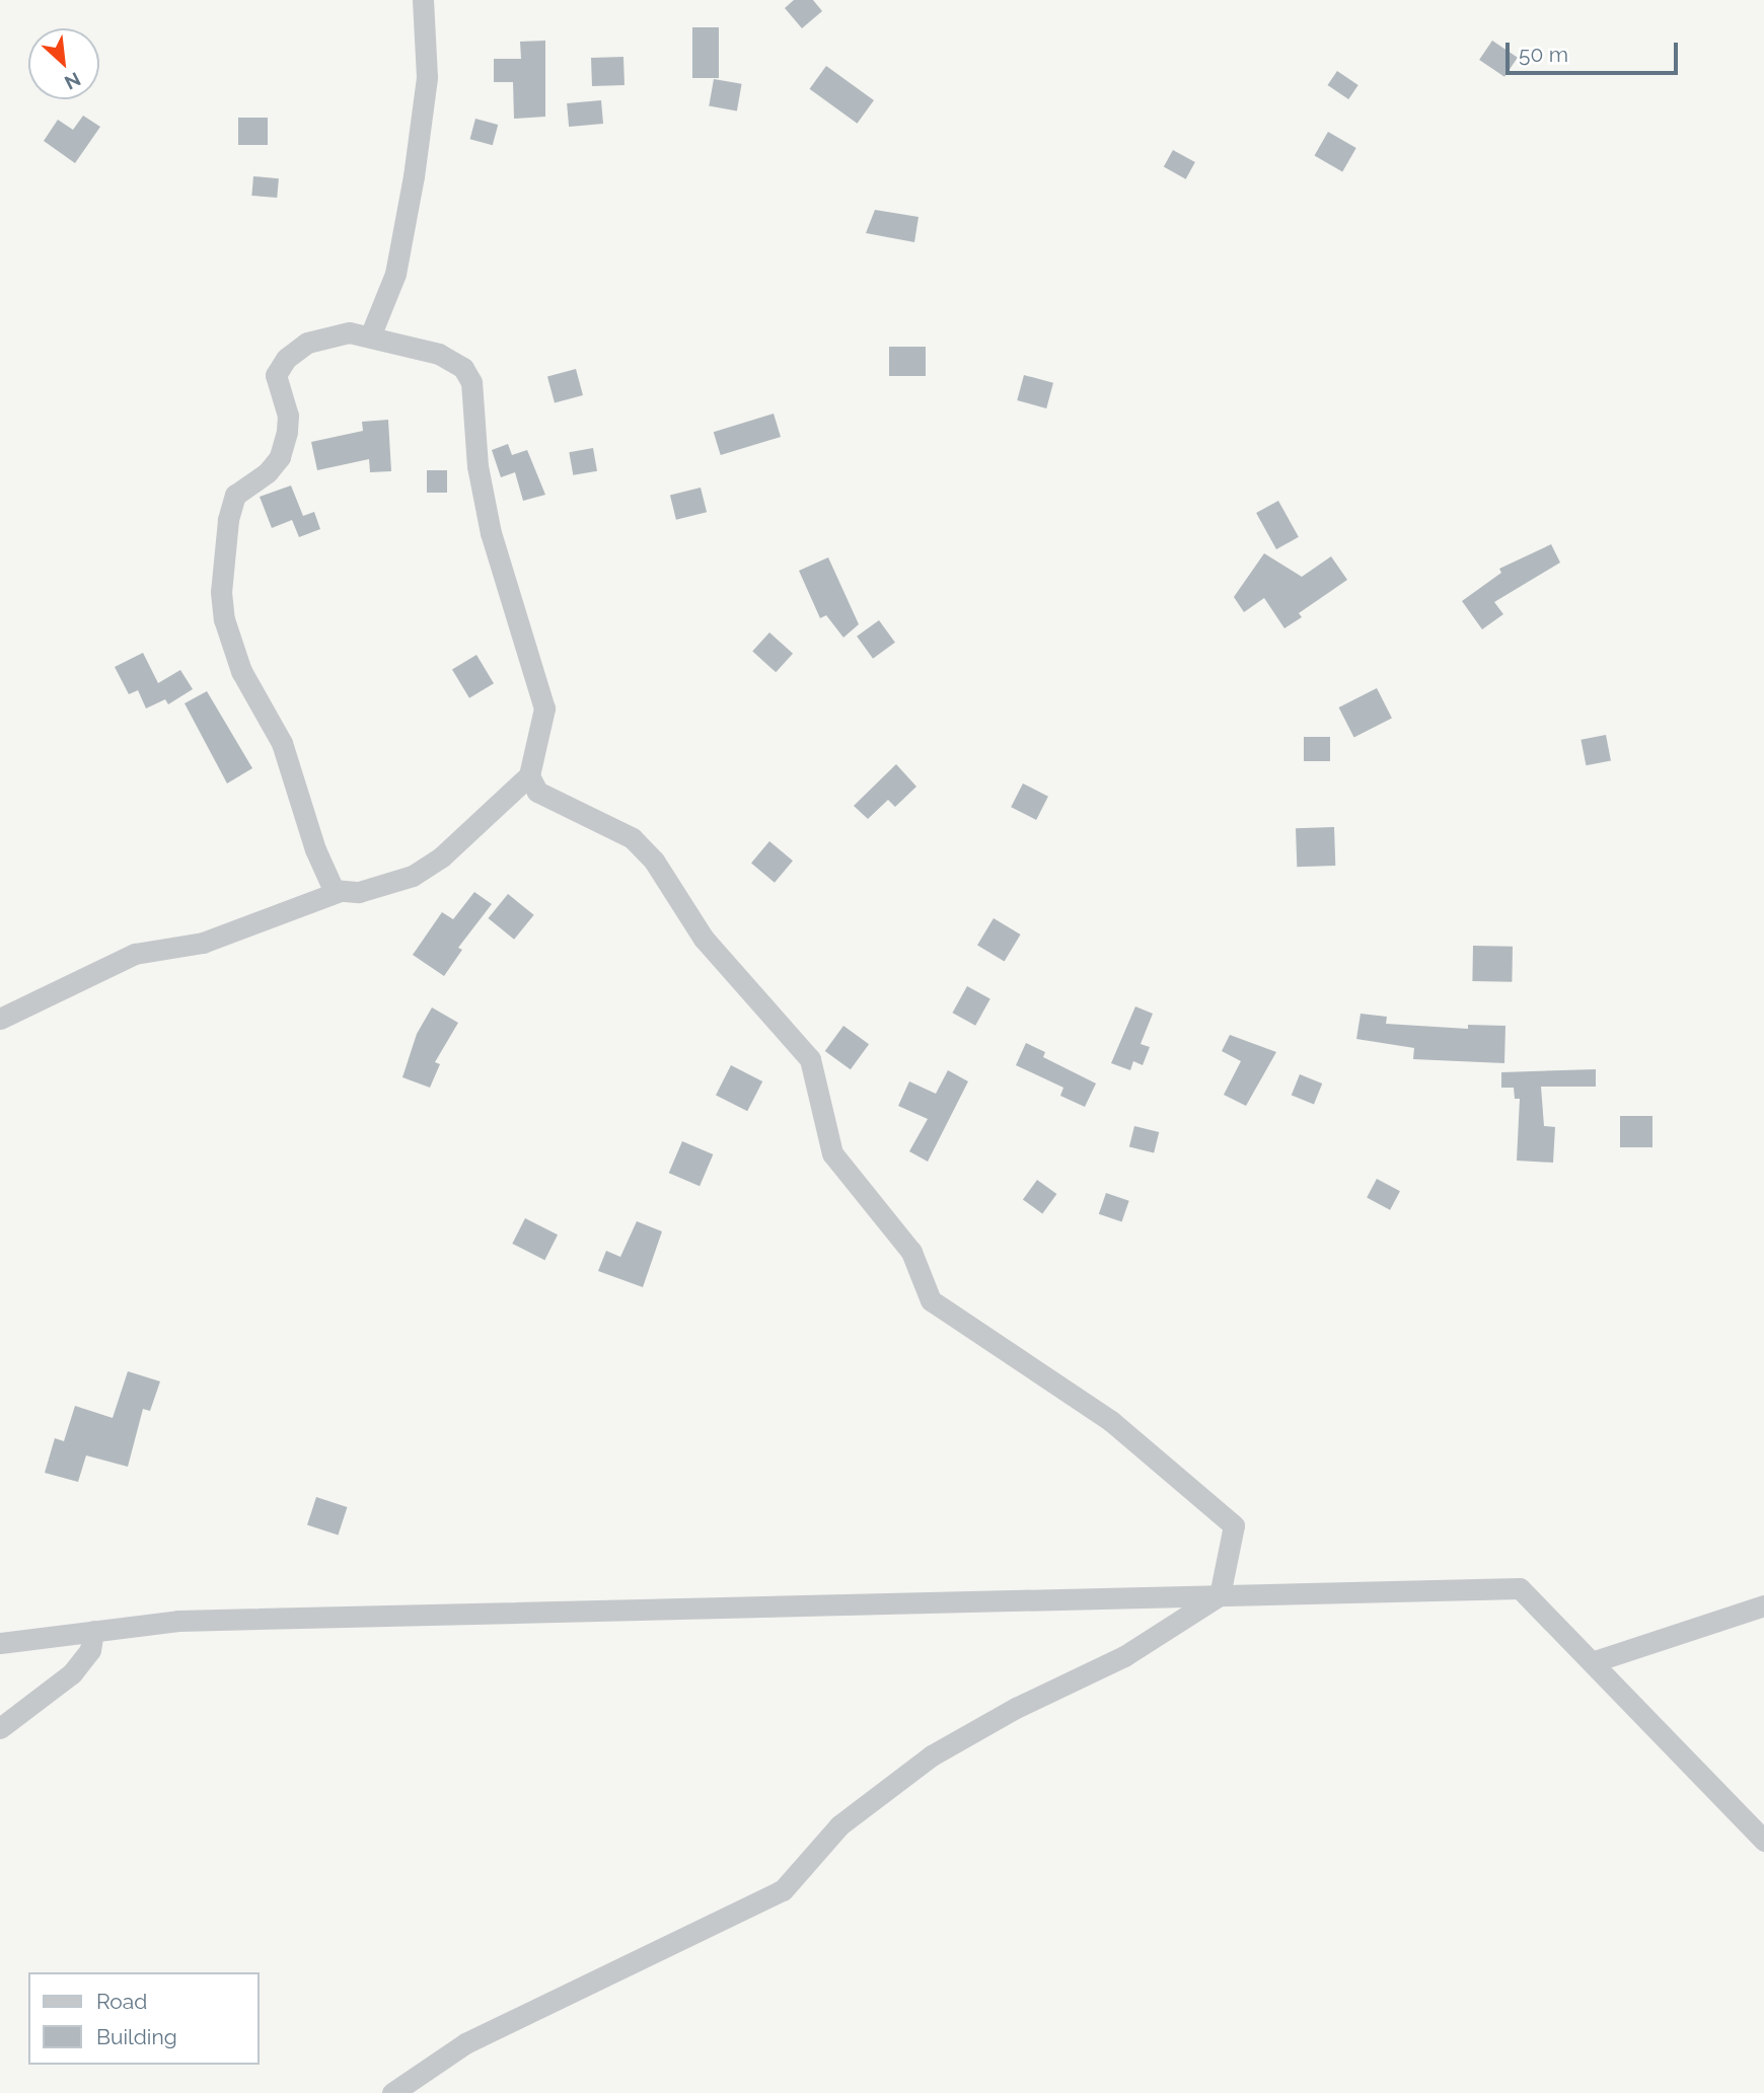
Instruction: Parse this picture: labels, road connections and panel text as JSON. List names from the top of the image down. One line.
{"legend":["Road","Building"],"scale_bar":"50 m","north":"bottom right"}
